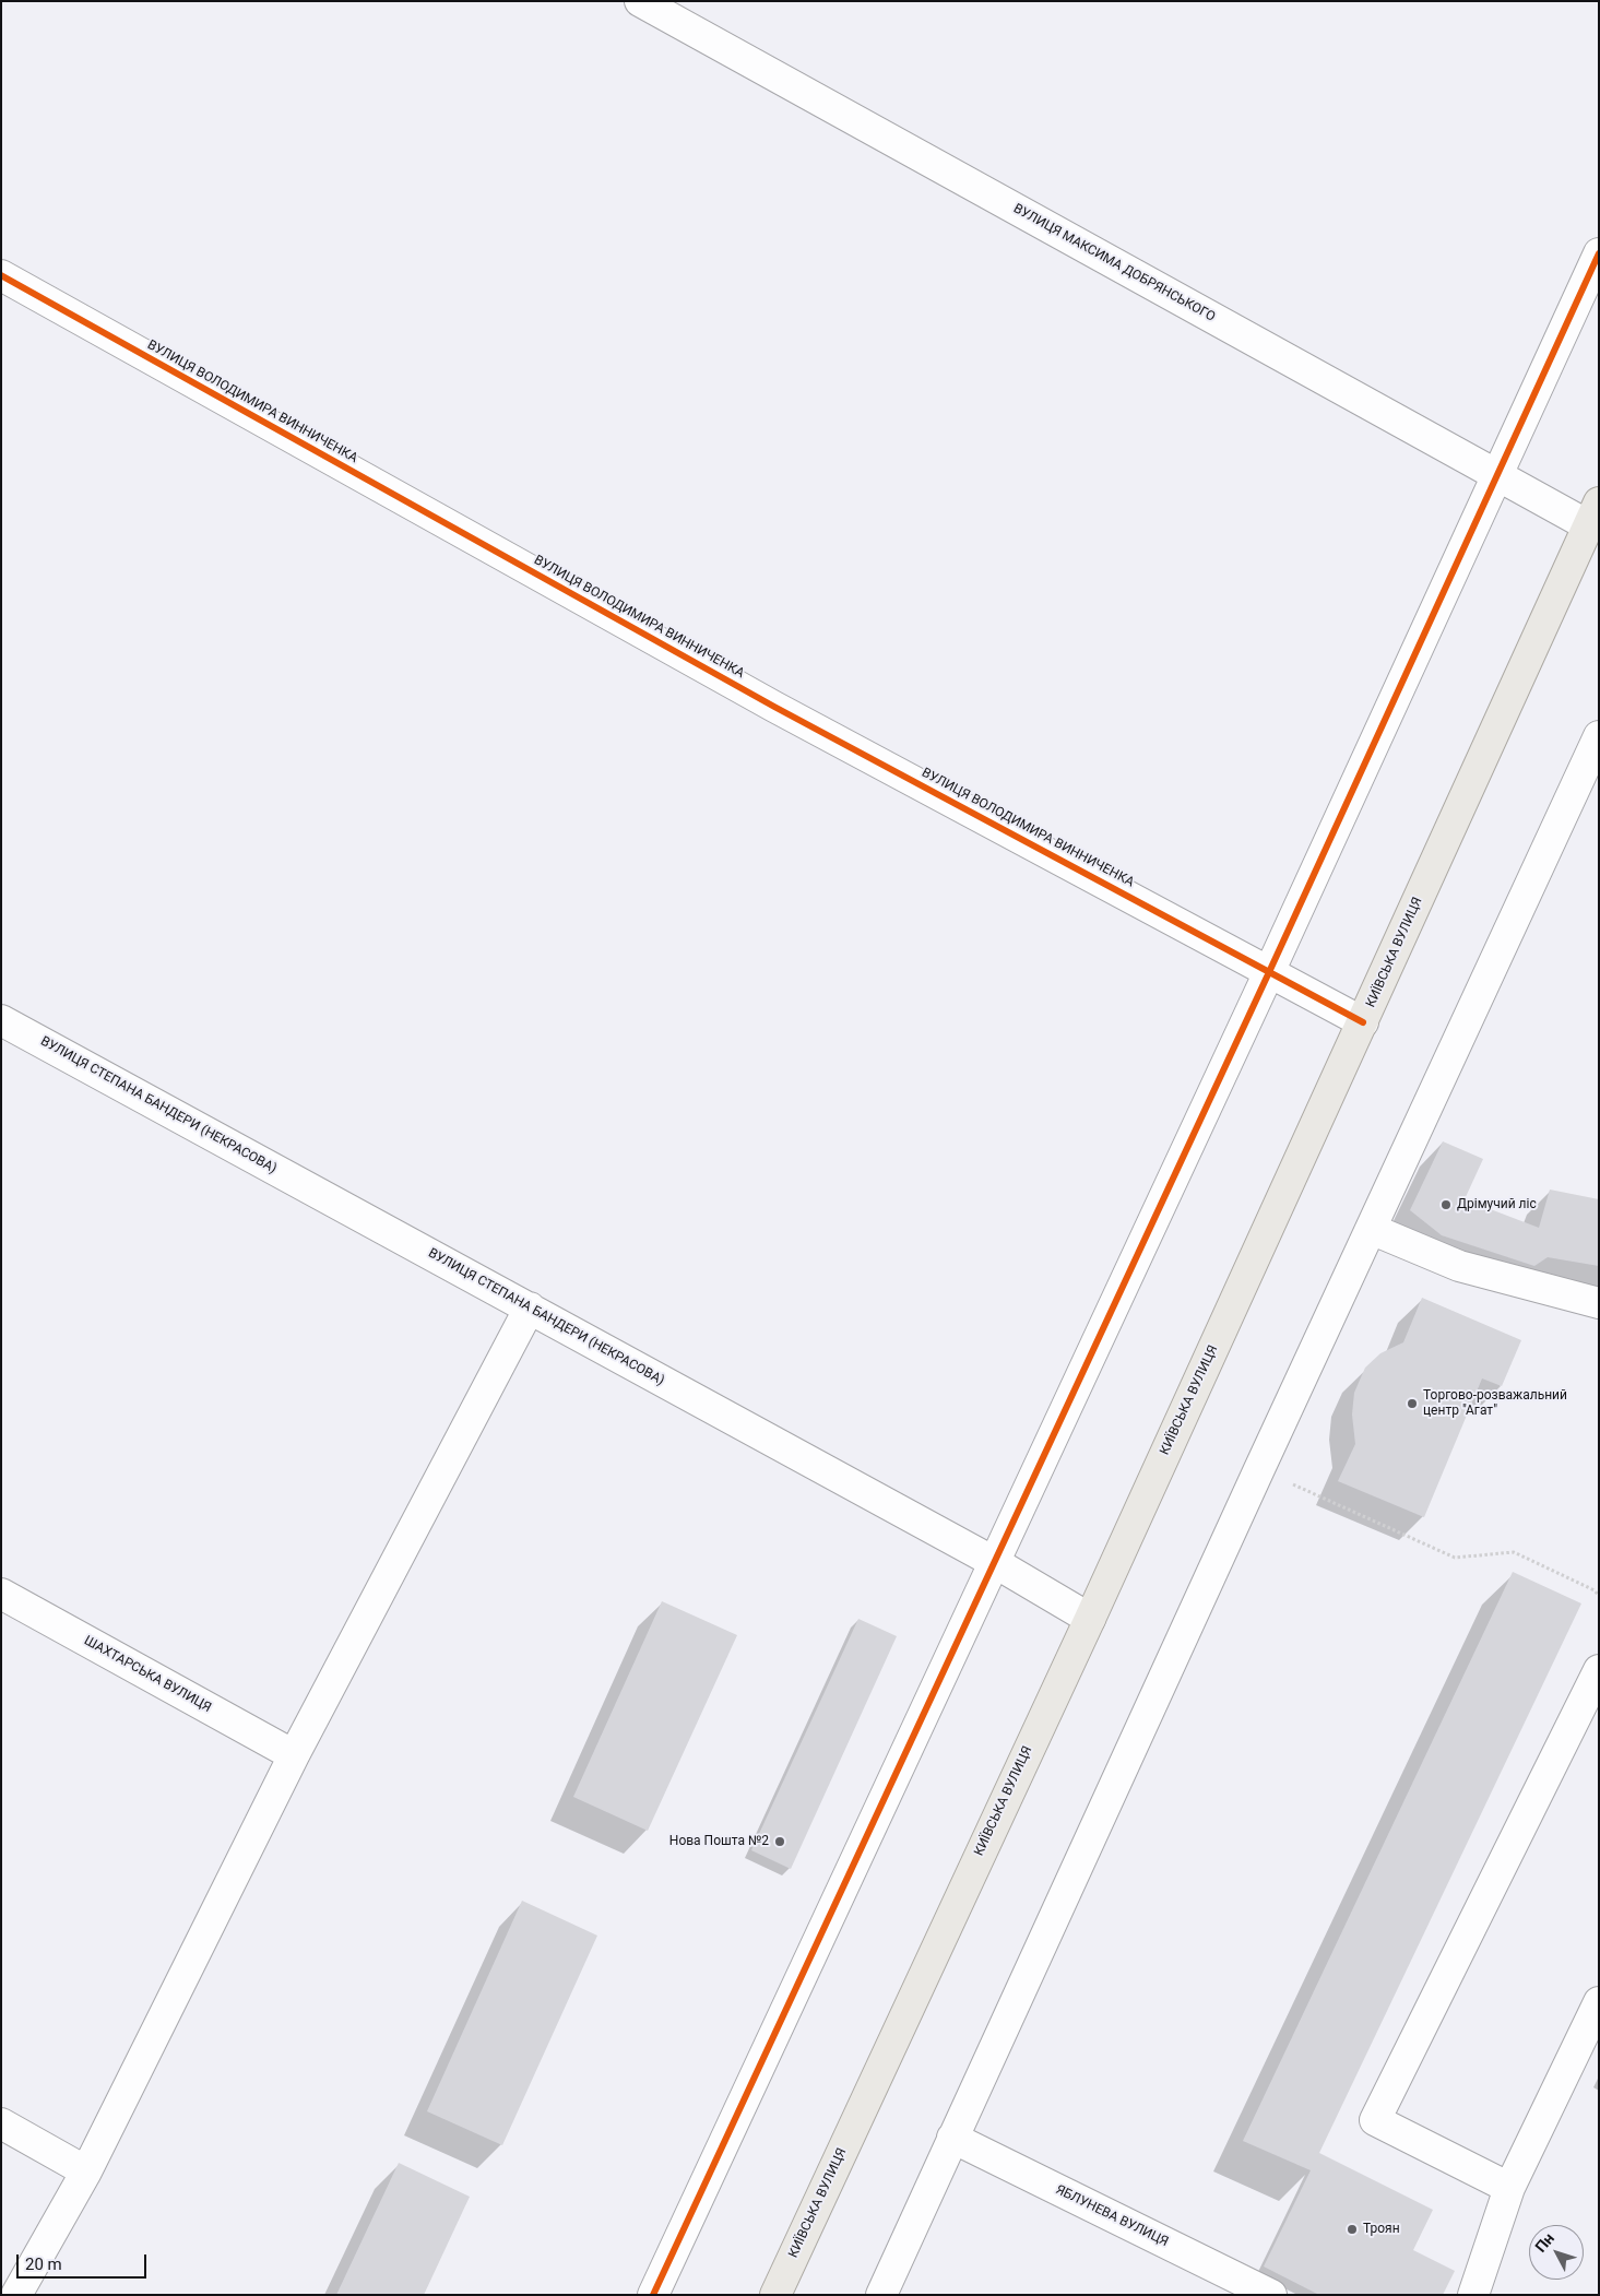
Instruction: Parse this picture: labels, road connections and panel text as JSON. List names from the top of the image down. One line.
{"streets":{"main road":["КИЇВСЬКА ВУЛИЦЯ"],"street":["ВУЛИЦЯ МАКСИМА ДОБРЯНСЬКОГО","ВУЛИЦЯ ВОЛОДИМИРА ВИННИЧЕНКА","ВУЛИЦЯ СТЕПАНА БАНДЕРИ (НЕКРАСОВА)","ШАХТАРСЬКА ВУЛИЦЯ","ЯБЛУНЕВА ВУЛИЦЯ"]},"crossings":[["ВУЛИЦЯ МАКСИМА ДОБРЯНСЬКОГО","КИЇВСЬКА ВУЛИЦЯ"],["ВУЛИЦЯ ВОЛОДИМИРА ВИННИЧЕНКА","КИЇВСЬКА ВУЛИЦЯ"],["КИЇВСЬКА ВУЛИЦЯ","ВУЛИЦЯ СТЕПАНА БАНДЕРИ (НЕКРАСОВА)"]],"places":["Дрімучий ліс","Торгово-розважальний центр \"Агат\"","Нова Пошта №2","Троян"],"scale_bar":"20 m","north":"top left"}
